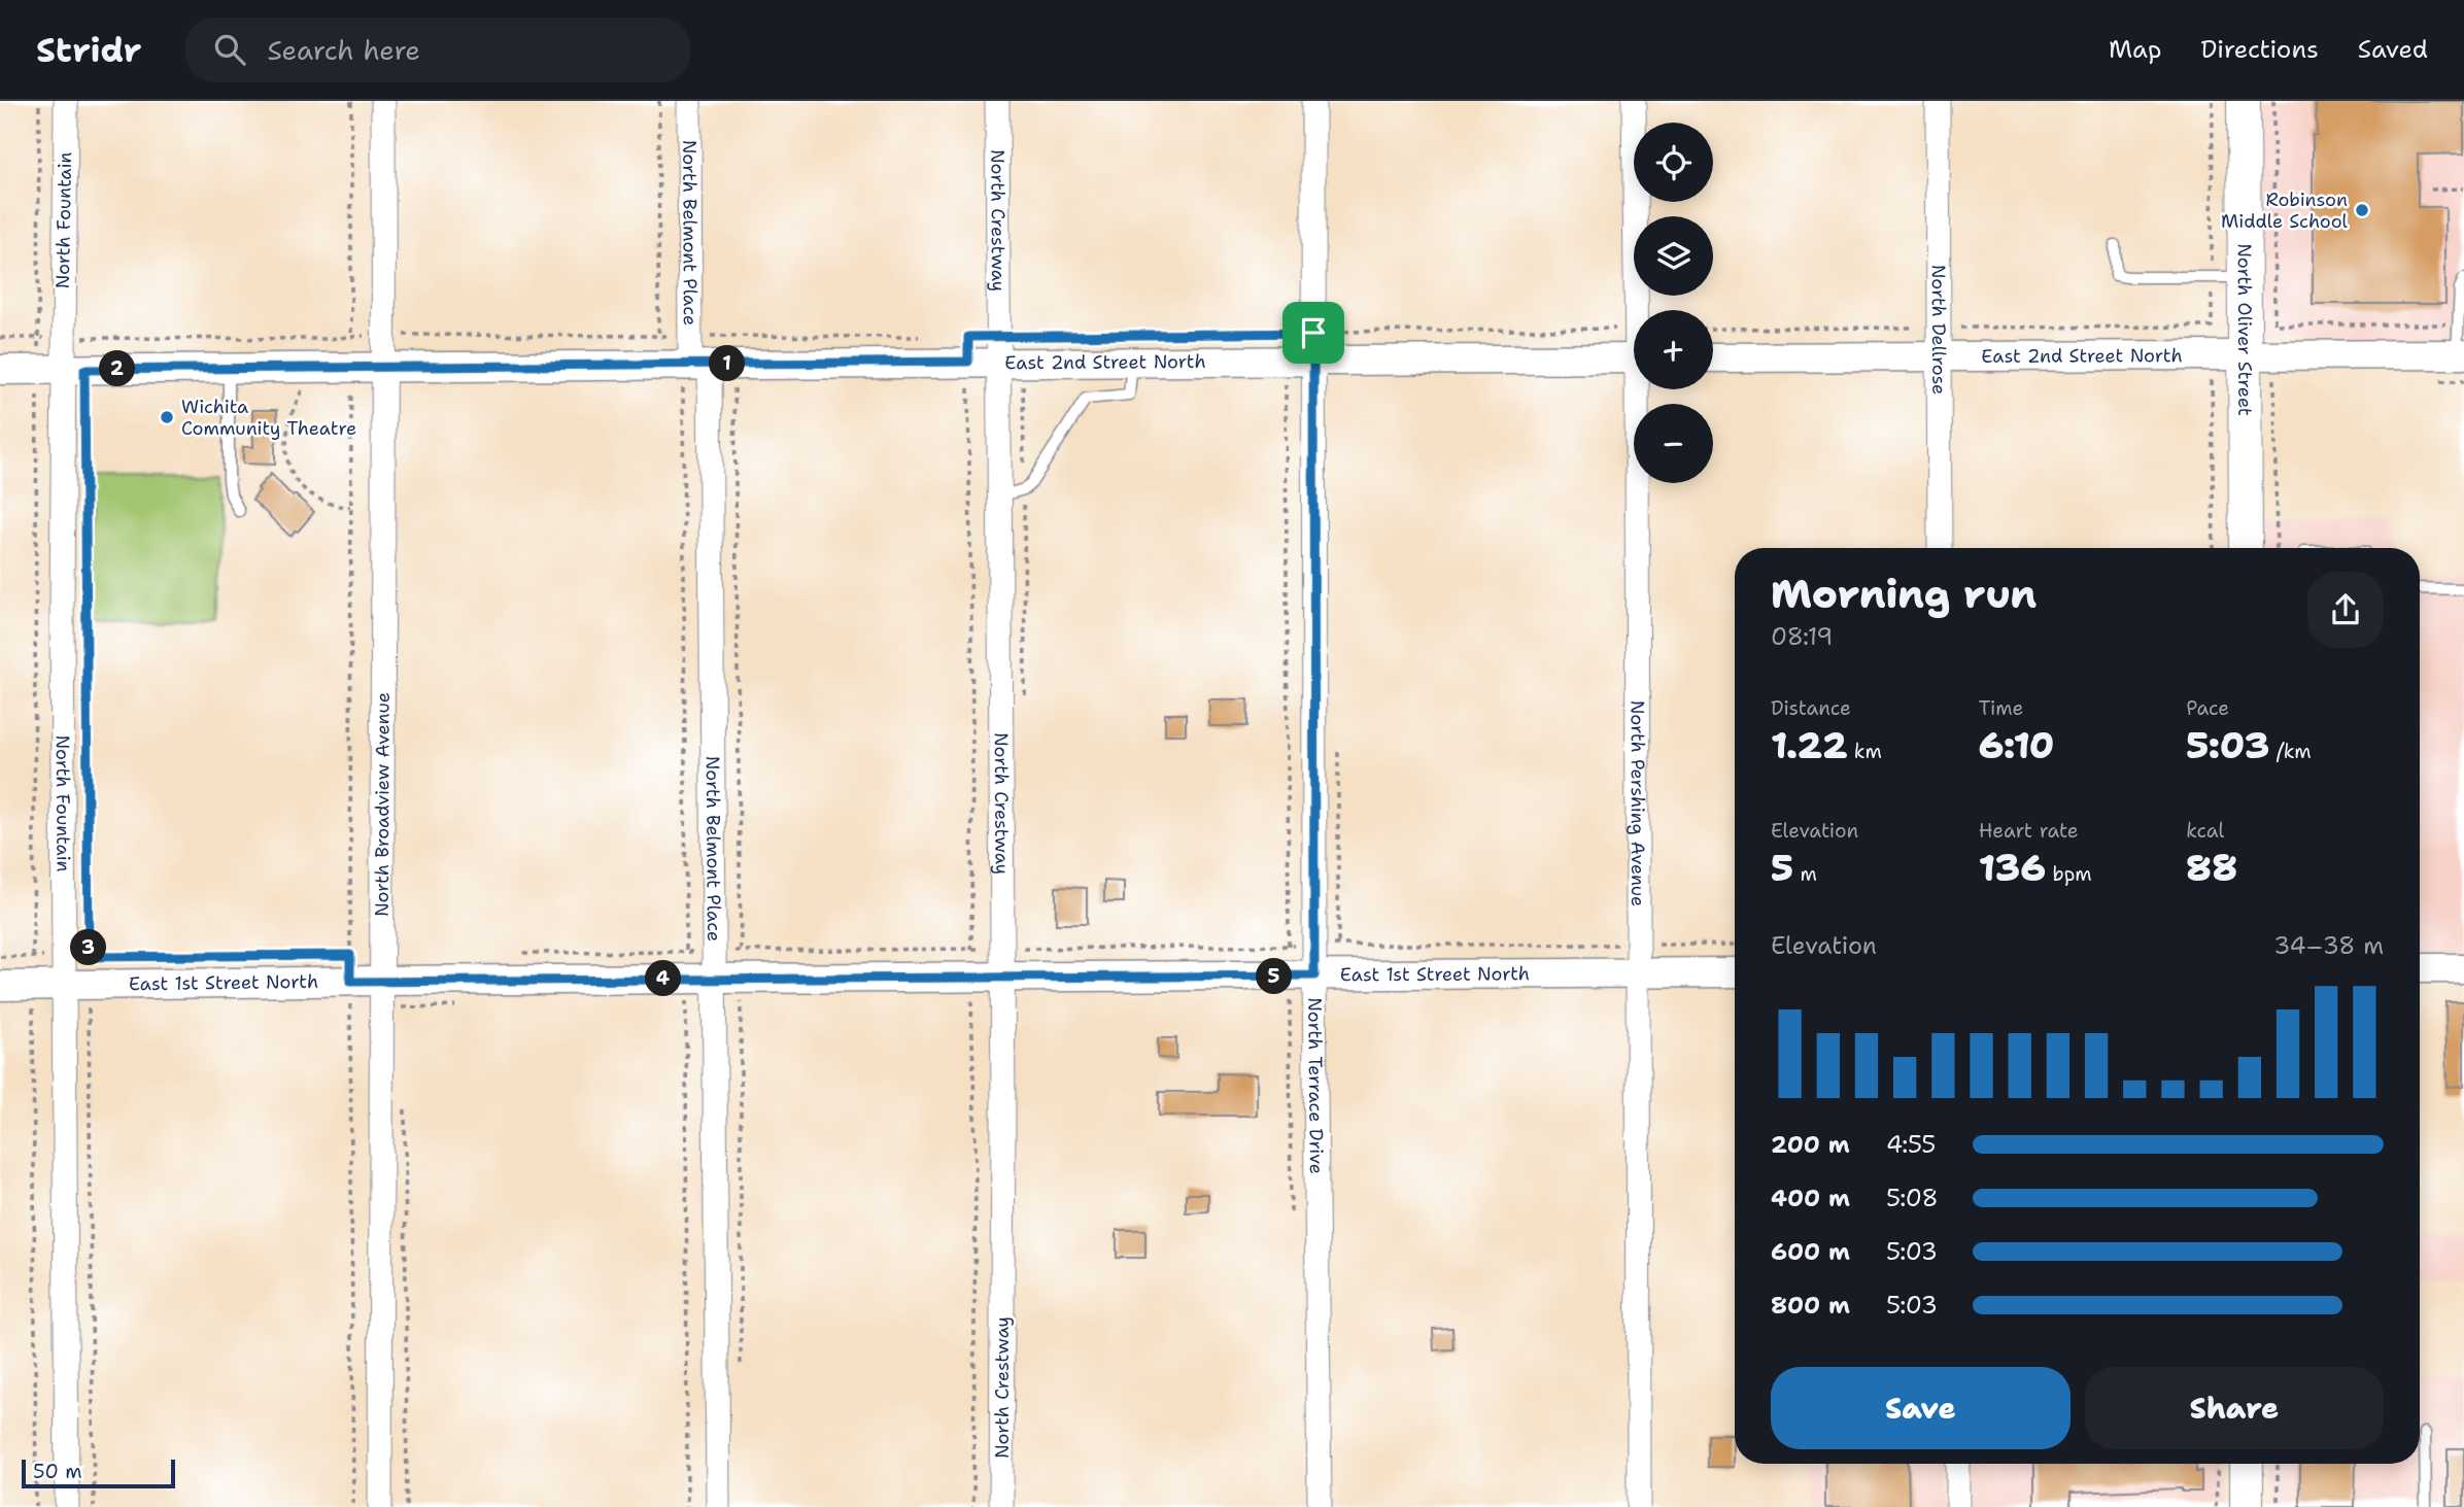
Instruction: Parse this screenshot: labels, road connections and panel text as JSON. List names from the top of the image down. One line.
{"streets":{"main road":["North Oliver Street"],"street":["North Fountain","North Crestway","North Belmont Place","North Dellrose","East 2nd Street North","North Broadview Avenue","North Pershing Avenue","East 1st Street North","North Terrace Drive"]},"crossings":[["North Fountain","East 2nd Street North"],["North Fountain","East 1st Street North"],["North Crestway","East 2nd Street North"],["North Crestway","East 1st Street North"],["North Belmont Place","East 2nd Street North"],["North Belmont Place","East 1st Street North"],["North Dellrose","East 2nd Street North"],["North Oliver Street","East 2nd Street North"],["East 2nd Street North","North Broadview Avenue"],["East 2nd Street North","North Terrace Drive"],["North Broadview Avenue","East 1st Street North"],["North Pershing Avenue","East 1st Street North"],["East 1st Street North","North Terrace Drive"]],"places":["Robinson Middle School","Wichita Community Theatre"],"scale_bar":"50 m","page":{"header":"Stridr","search":"Search here","nav":["Map","Directions","Saved"],"map_buttons":["+","−"],"pins":["1","2","3","5","4"],"heading":["Morning run","08:19"],"stats":[["Distance","1.22 km"],["Time","6:10"],["Pace","5:03 /km"],["Elevation","5 m"],["Heart rate","136 bpm"],["kcal","88"]],"chart":["Elevation","34–38 m"],"list":[{"name":"200 m","note":"4:55"},{"name":"400 m","note":"5:08"},{"name":"600 m","note":"5:03"},{"name":"800 m","note":"5:03"}],"buttons":["Save","Share"],"scale":"50 m"}}
